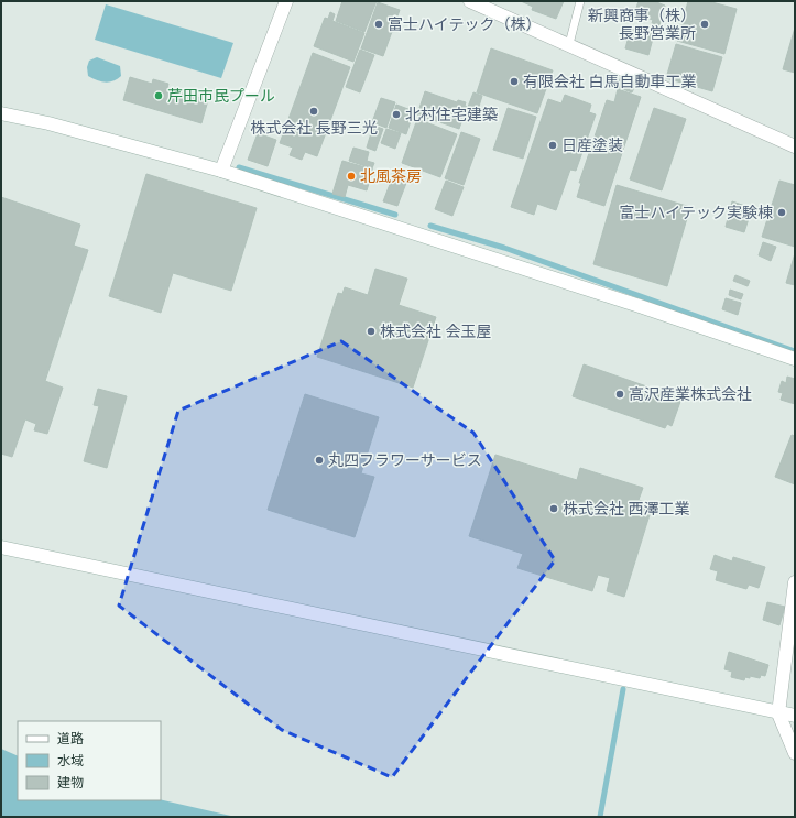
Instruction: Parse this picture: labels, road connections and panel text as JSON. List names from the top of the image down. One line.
{"places":["富士ハイテック（株）","新興商事（株） 長野営業所","有限会社 白馬自動車工業","芹田市民プール","株式会社 長野三光","北村住宅建築","日産塗装","北風茶房","富士ハイテック実験棟","株式会社 会玉屋","高沢産業株式会社","丸四フラワーサービス","株式会社 西澤工業"],"legend":["道路","水域","建物"]}
